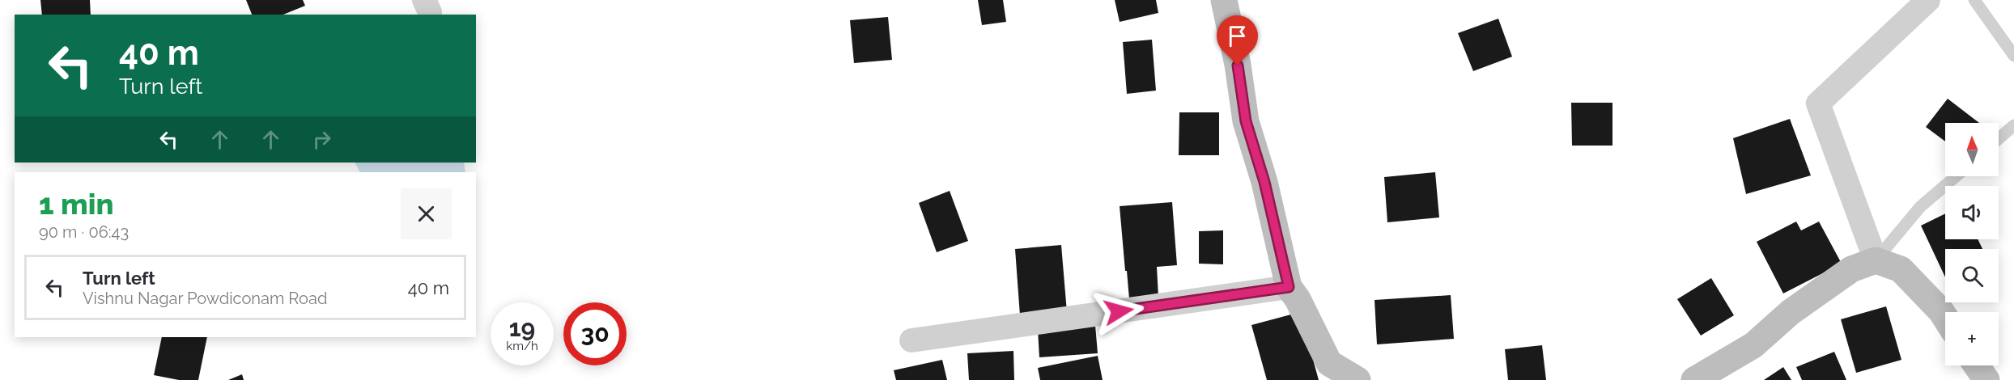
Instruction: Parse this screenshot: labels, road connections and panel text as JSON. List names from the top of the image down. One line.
{"north":"top","page":{"turn":["40 m","Turn left"],"map_buttons":"+","heading":["1 min","90 m · 06:43"],"list":[{"name":"Turn left","note":"Vishnu Nagar Powdiconam Road","value":"40 m"}],"speed":"19 km/h","limit":"30"}}
